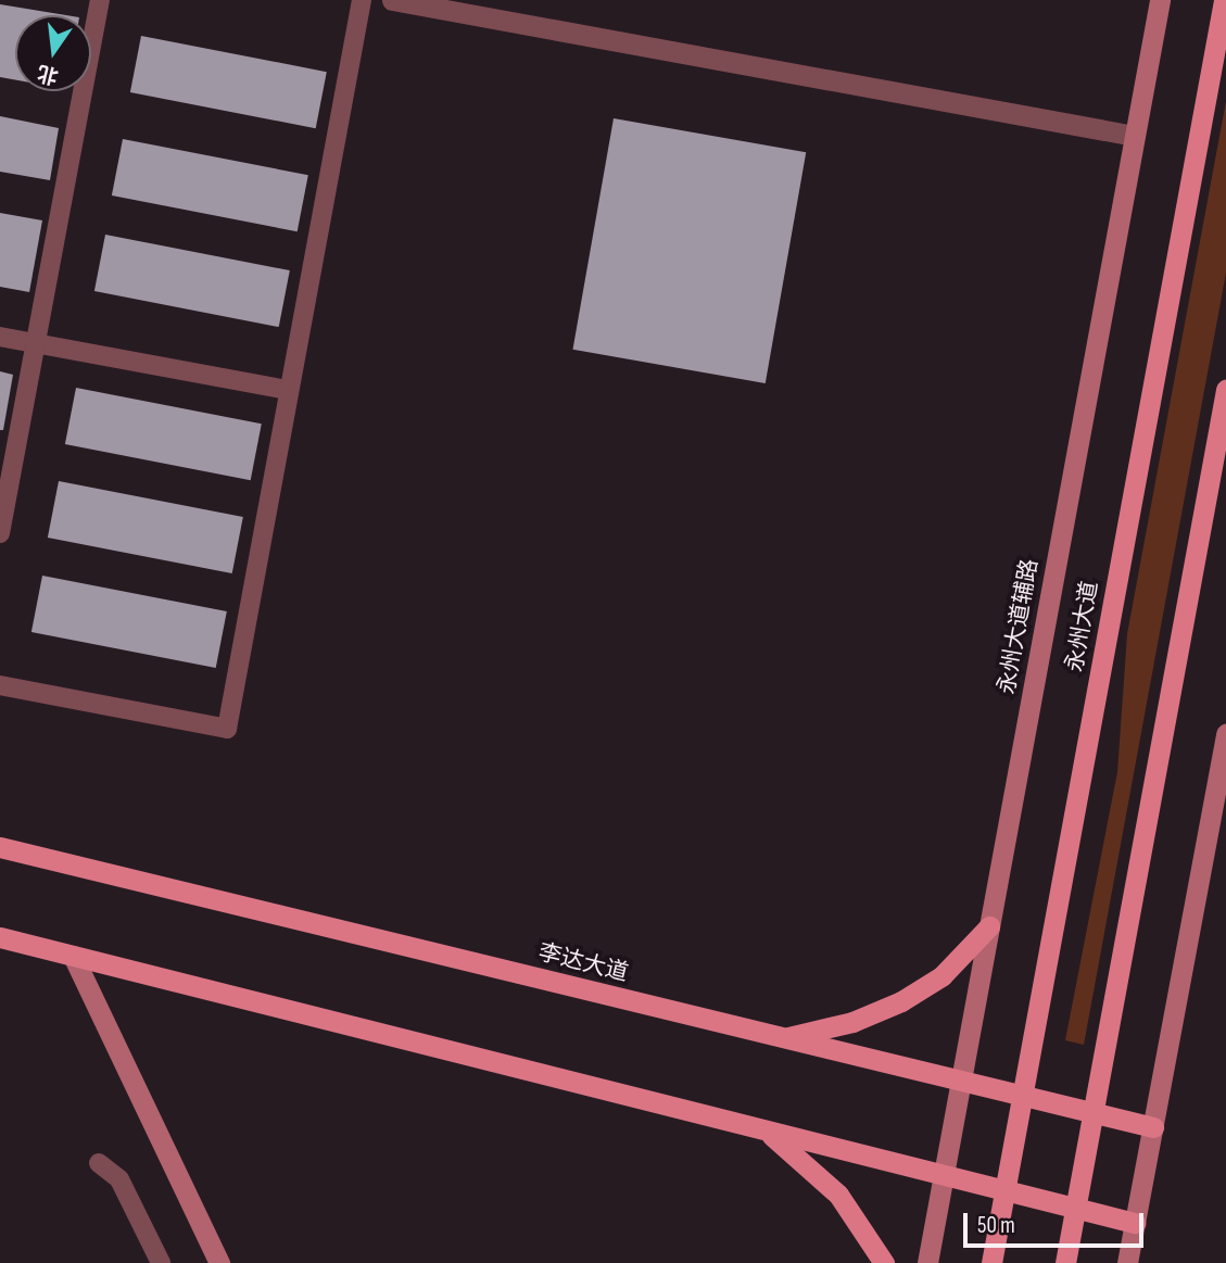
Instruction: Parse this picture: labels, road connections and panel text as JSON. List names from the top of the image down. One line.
{"streets":{"main road":["永州大道辅路","永州大道","李达大道"]},"crossings":[["永州大道辅路","李达大道"],["永州大道","李达大道"]],"scale_bar":"50 m","north":"bottom"}
